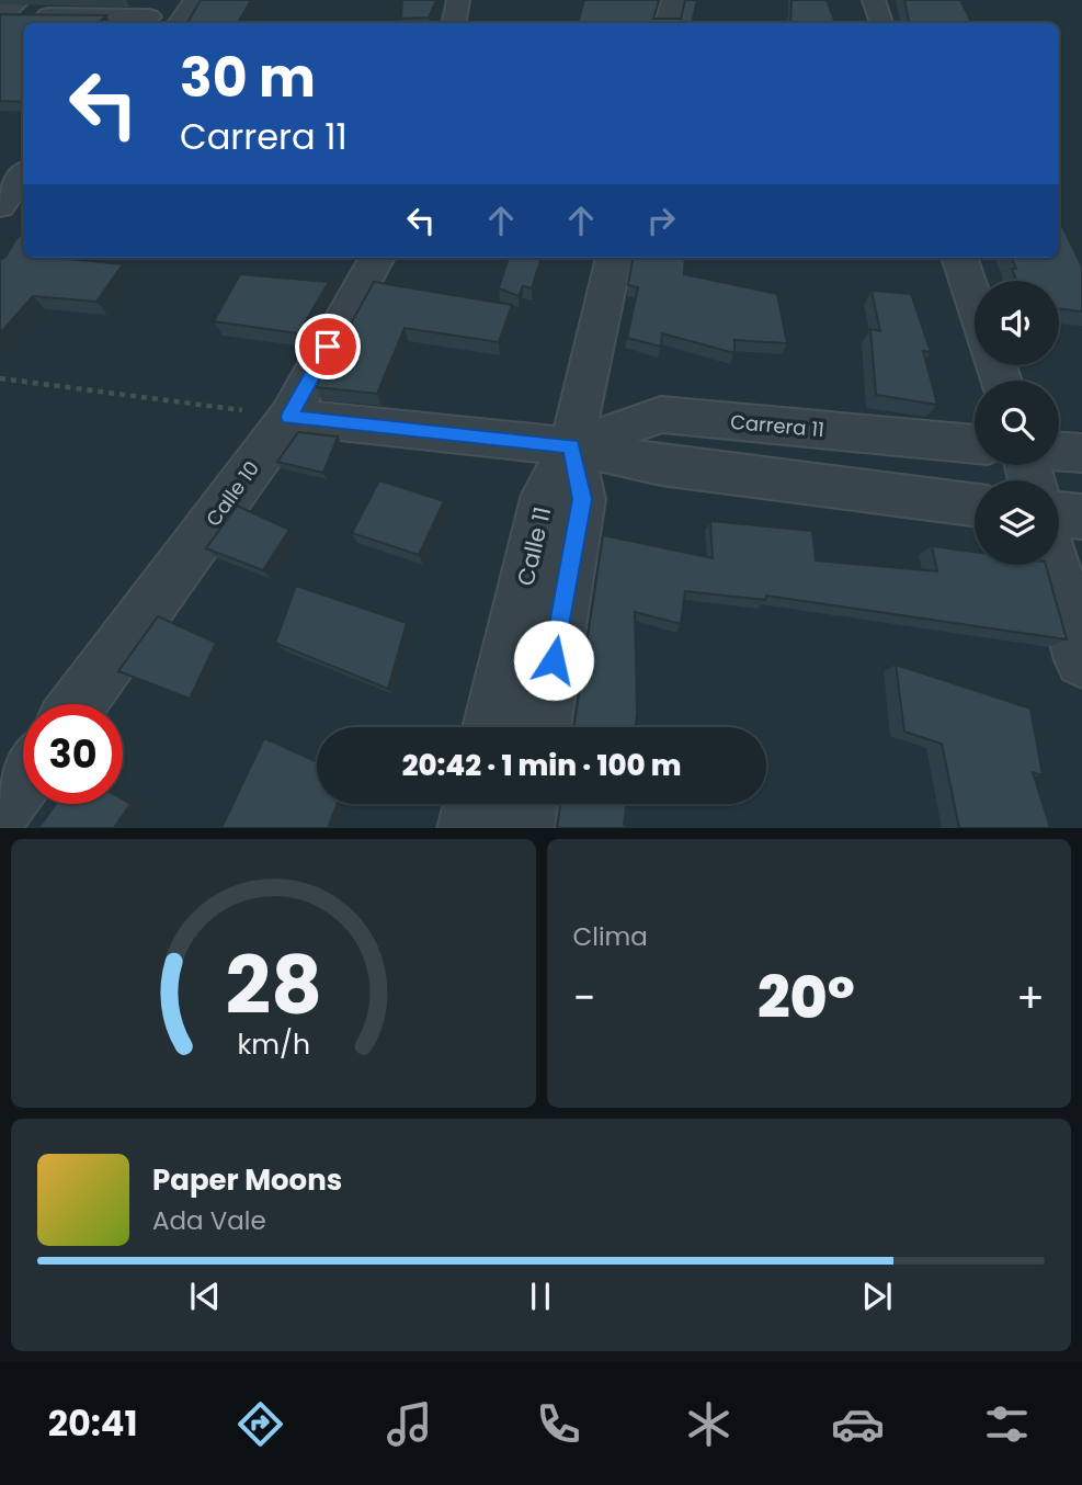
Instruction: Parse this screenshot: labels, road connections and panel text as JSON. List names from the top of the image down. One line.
{"streets":{"street":["Carrera 11","Calle 10","Calle 11"]},"crossings":[["Carrera 11","Calle 10"],["Carrera 11","Calle 11"]],"page":{"turn":["30 m","Carrera 11"],"limit":"30","trip":"20:42 · 1 min · 100 m","tile":"Clima","heat":["−","20°","+"],"song":["Paper Moons","Ada Vale"],"tabs":"20:41","gauge":["28","km/h"]}}
